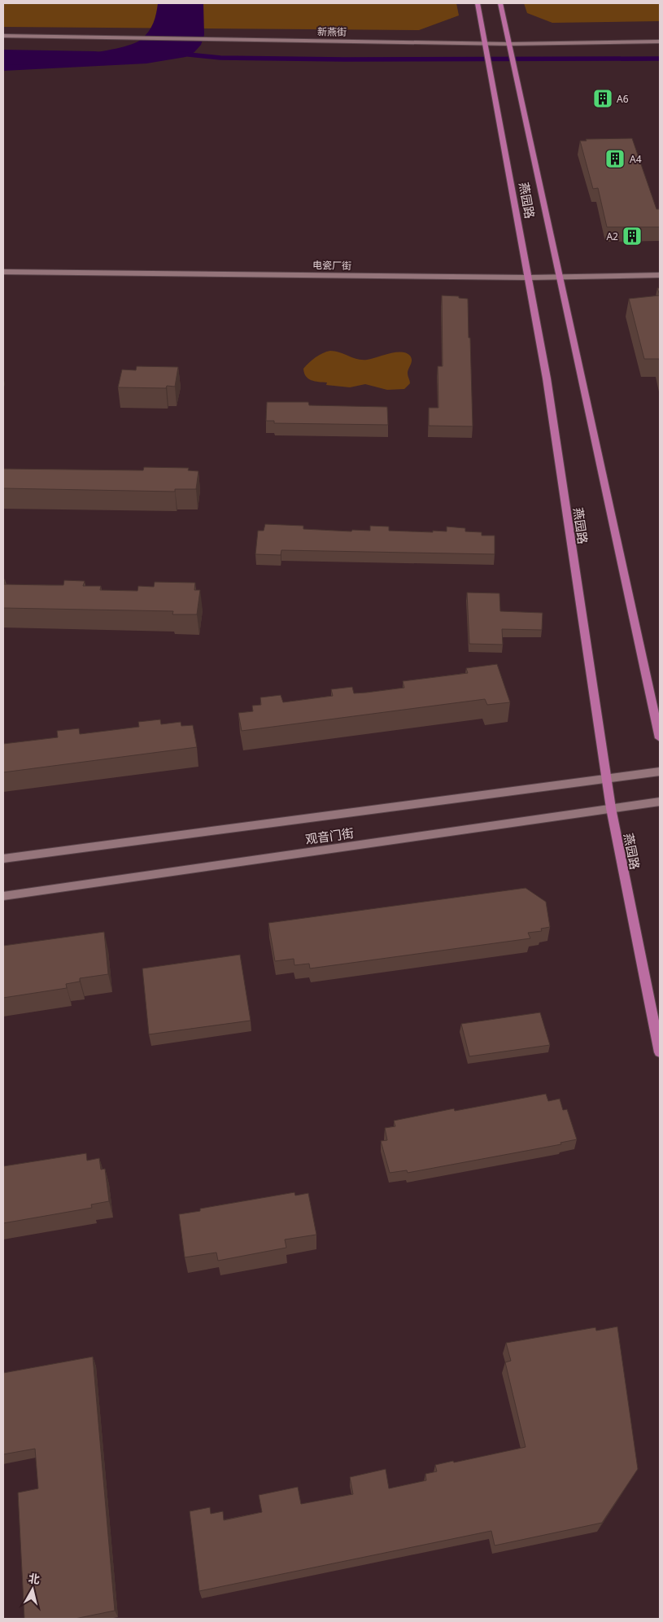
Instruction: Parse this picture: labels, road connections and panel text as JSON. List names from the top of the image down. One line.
{"streets":{"main road":["燕园路"],"street":["新燕街","电瓷厂街","观音门街"]},"crossings":[["新燕街","燕园路"],["燕园路","电瓷厂街"],["燕园路","观音门街"]],"places":{"building":["A6","A4","A2"]},"north":"top"}
